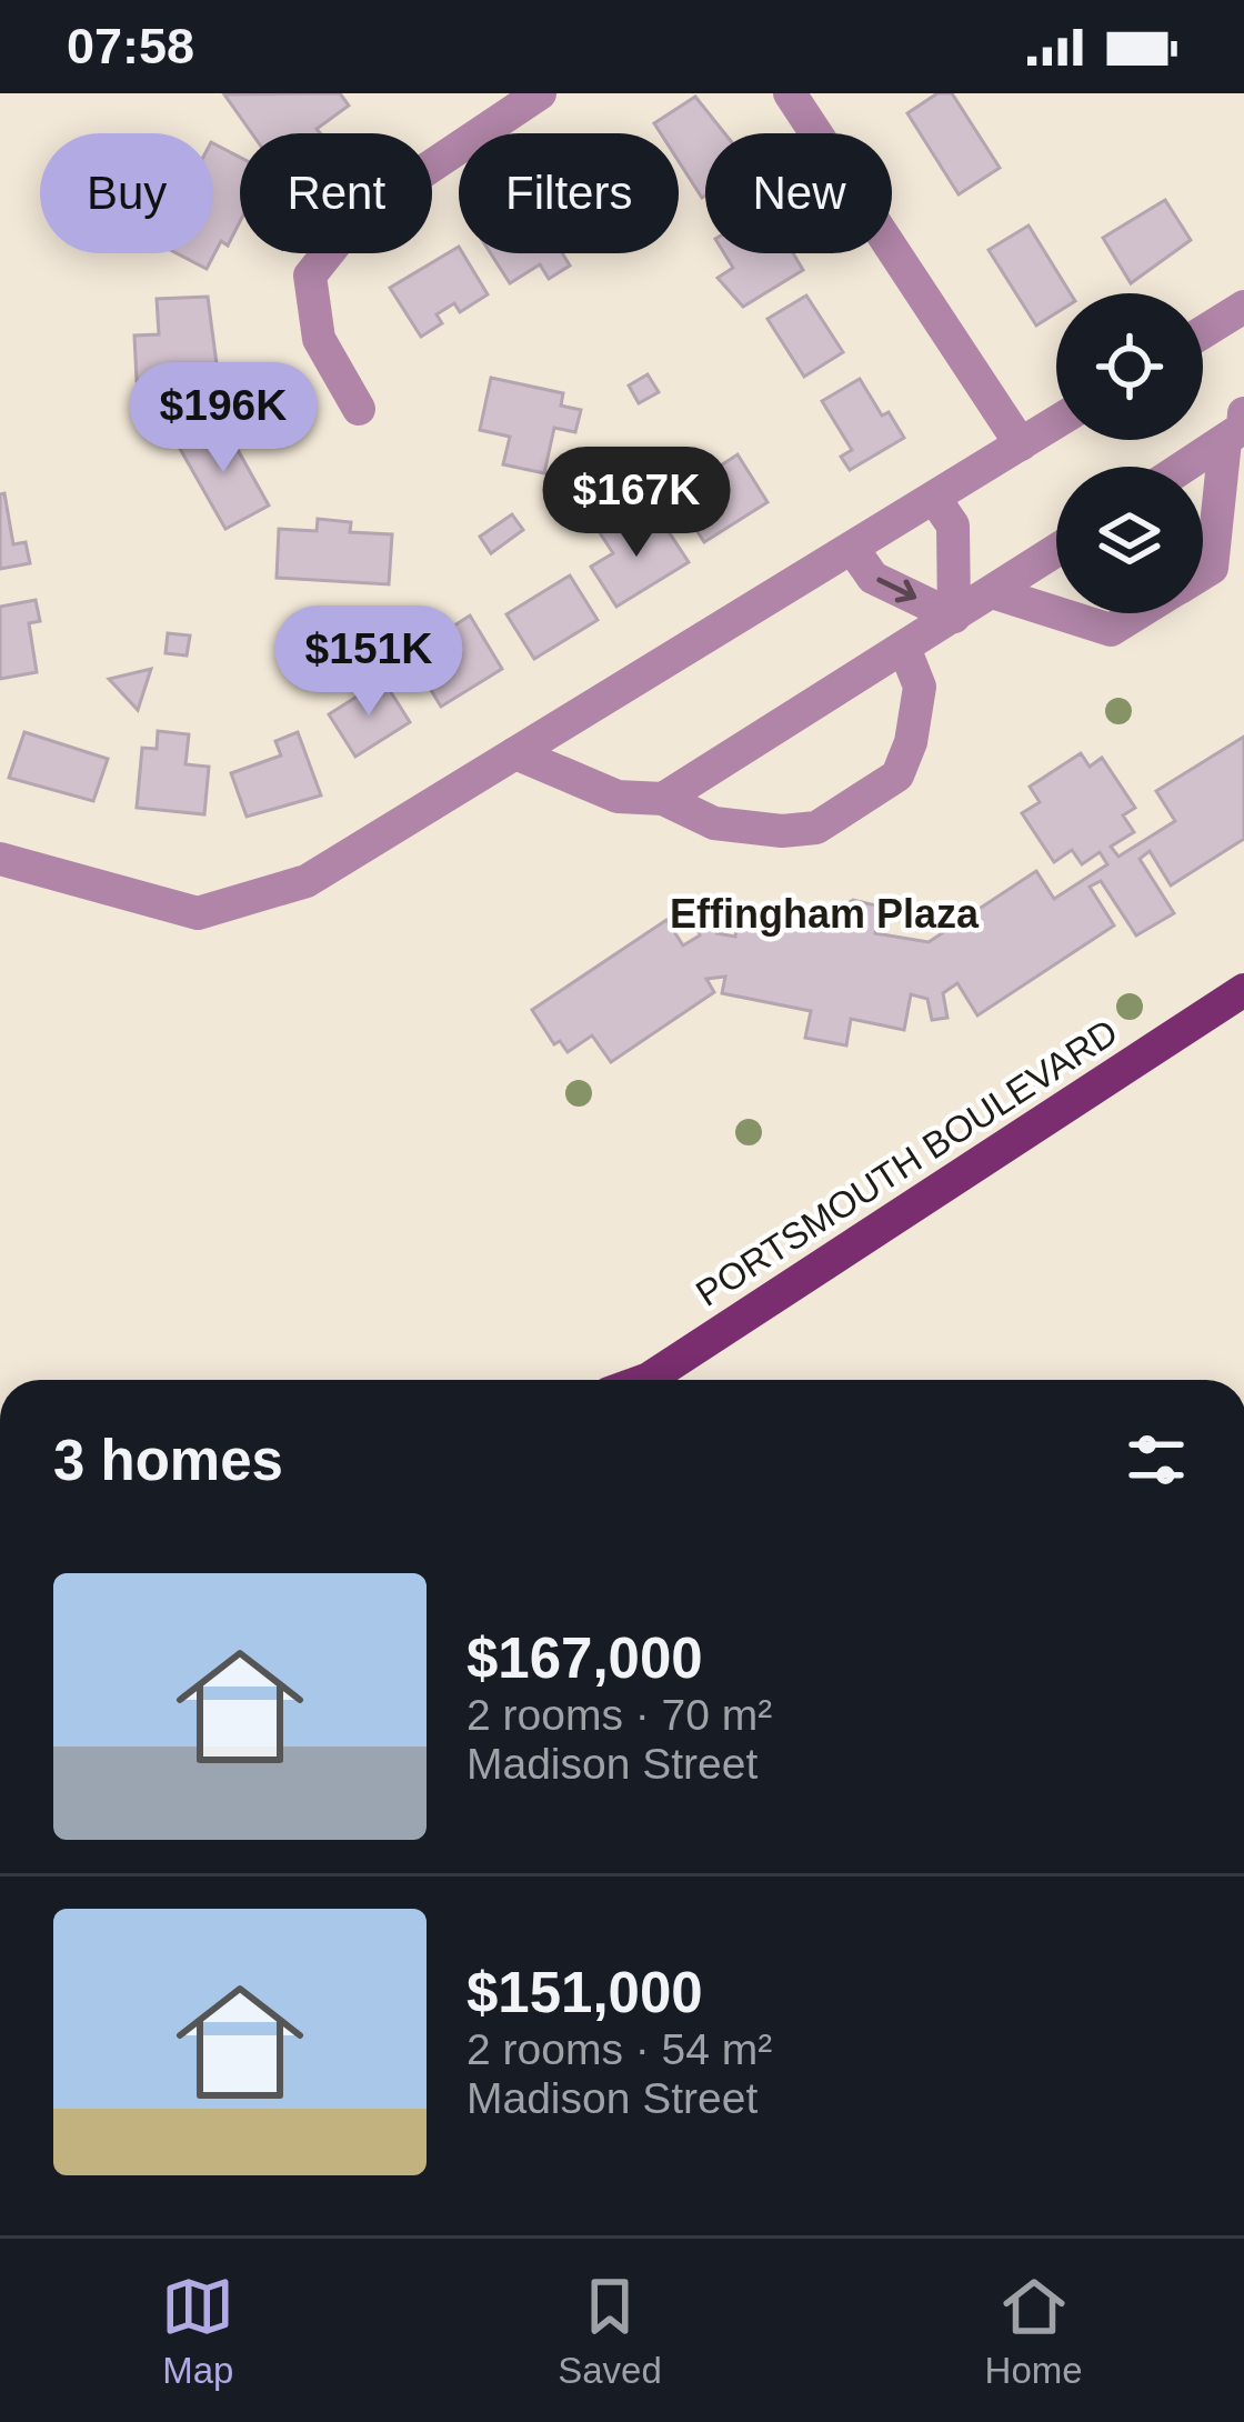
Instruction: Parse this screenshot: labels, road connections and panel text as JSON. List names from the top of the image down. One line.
{"streets":{"main road":["PORTSMOUTH BOULEVARD"]},"districts":["Effingham Plaza"],"page":{"status":"07:58","chip":["Buy","Rent","Filters","New"],"price":["$196K","$167K","$151K"],"heading":"3 homes","list":[{"name":"$167,000","note":"2 rooms · 70 m² · Madison Street"},{"name":"$151,000","note":"2 rooms · 54 m² · Madison Street"}],"tabs":["Map","Saved","Home"]}}
